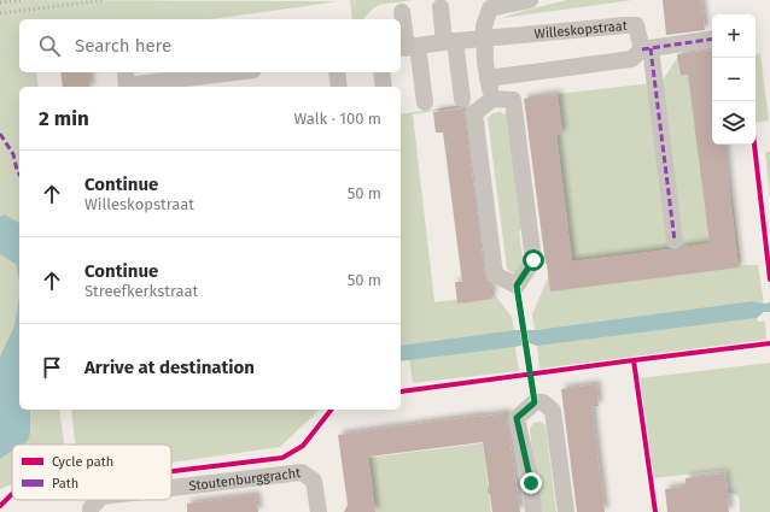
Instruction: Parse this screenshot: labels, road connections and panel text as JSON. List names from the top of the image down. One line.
{"streets":{"street":["Willeskopstraat","Stoutenburggracht"]},"legend":["Cycle path","Path"],"page":{"map_buttons":["+","−"],"search":"Search here","heading":["2 min","Walk · 100 m"],"list":[["Continue","Willeskopstraat","50 m"],["Continue","Streefkerkstraat","50 m"],"Arrive at destination"]}}
